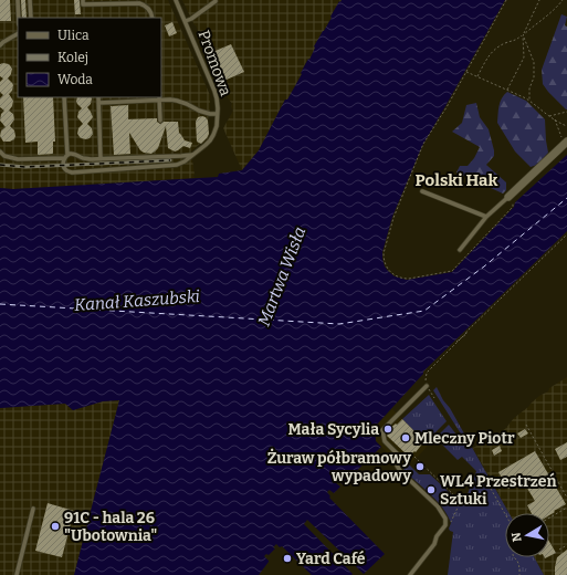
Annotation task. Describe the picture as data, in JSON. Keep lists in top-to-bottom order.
{
  "streets": {
    "lane": ["Promowa"]
  },
  "districts": ["Polski Hak"],
  "water": ["Martwa Wisła", "Kanał Kaszubski"],
  "places": [
    "Mała Sycylia",
    "Mleczny Piotr",
    "Żuraw półbramowy wypadowy",
    "WL4 Przestrzeń Sztuki",
    "91C - hala 26 \"Ubotownia\"",
    "Yard Café"
  ],
  "legend": ["Ulica", "Kolej", "Woda"],
  "north": "left"
}
